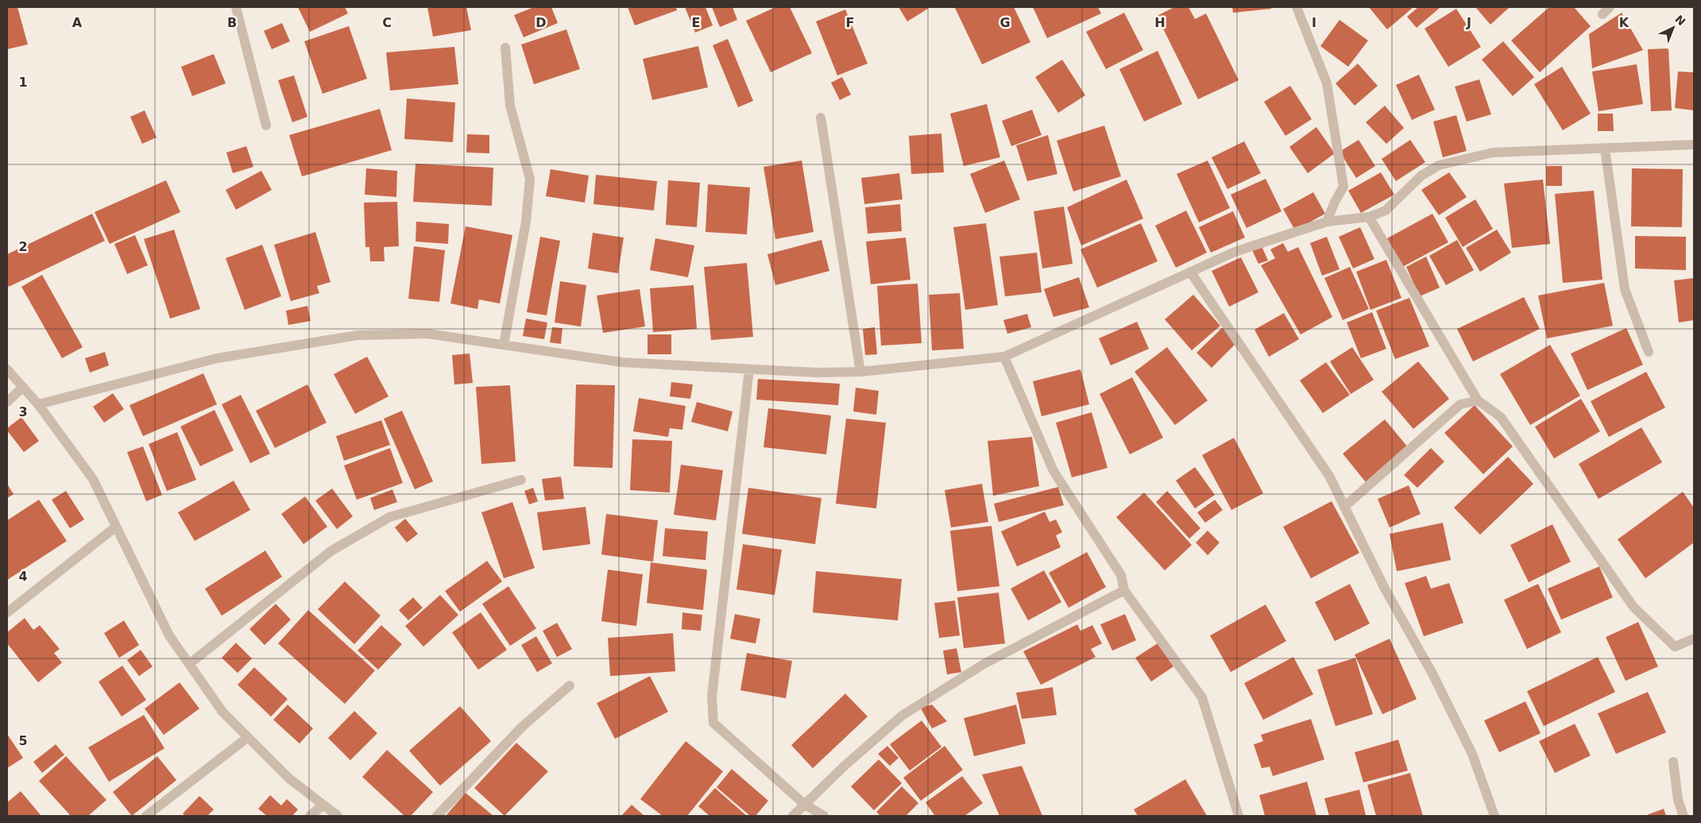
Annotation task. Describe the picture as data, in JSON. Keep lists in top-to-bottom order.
{
  "north": "top right",
  "grid": {
    "columns": [
      "A",
      "B",
      "C",
      "D",
      "E",
      "F",
      "G",
      "H",
      "I",
      "J",
      "K"
    ],
    "rows": [
      "1",
      "2",
      "3",
      "4",
      "5"
    ]
  }
}
